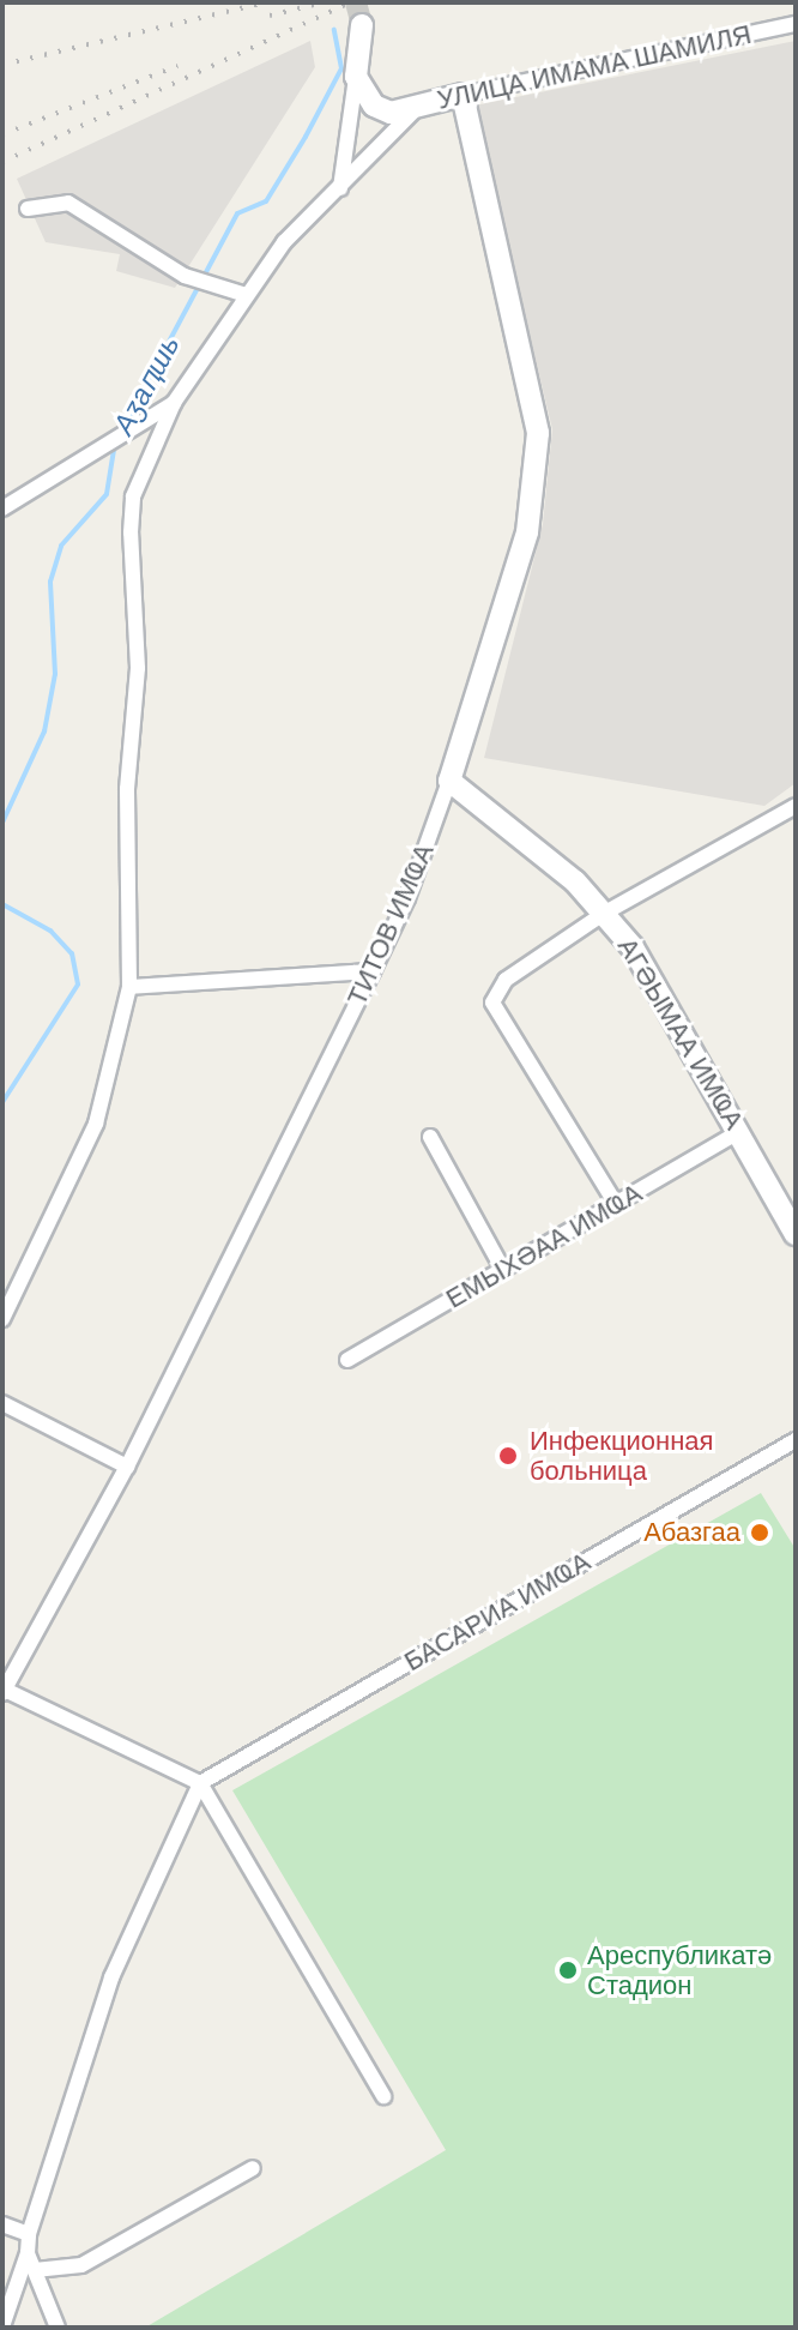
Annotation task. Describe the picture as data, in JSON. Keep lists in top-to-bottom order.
{
  "streets": {
    "street": [
      "УЛИЦА ИМАМА ШАМИЛЯ",
      "ТИТОВ ИМҨА",
      "АГӘЫМАА ИМҨА",
      "ЕМЫХӘАА ИМҨА",
      "БАСАРИА ИМҨА"
    ]
  },
  "crossings": [
    ["УЛИЦА ИМАМА ШАМИЛЯ", "ТИТОВ ИМҨА"],
    ["ТИТОВ ИМҨА", "АГӘЫМАА ИМҨА"],
    ["АГӘЫМАА ИМҨА", "ЕМЫХӘАА ИМҨА"]
  ],
  "water": ["Аӡаԥшь"],
  "places": ["Инфекционная больница", "Абазгаа", "Ареспубликатә Стадион"]
}
